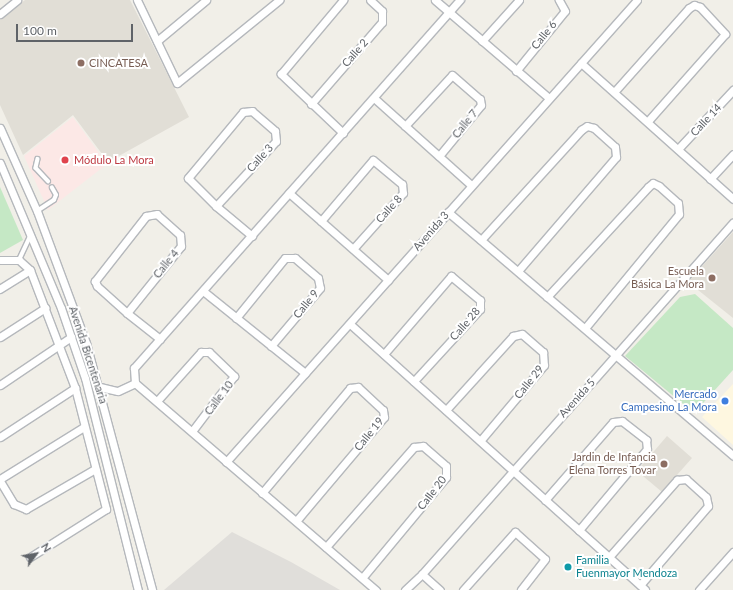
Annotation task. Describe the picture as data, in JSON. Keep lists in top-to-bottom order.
{
  "streets": {
    "street": [
      "Calle 6",
      "Calle 2",
      "Calle 14",
      "Calle 7",
      "Calle 3",
      "Calle 8",
      "Avenida 3",
      "Calle 4",
      "Calle 9",
      "Calle 28",
      "Avenida Bicentenaria",
      "Calle 29",
      "Calle 10",
      "Avenida 5",
      "Calle 19",
      "Calle 20"
    ]
  },
  "places": [
    "CINCATESA",
    "Módulo La Mora",
    "Escuela Básica La Mora",
    "Mercado Campesino La Mora",
    "Jardin de Infancia Elena Torres Tovar",
    "Familia Fuenmayor Mendoza"
  ],
  "scale_bar": "100 m",
  "north": "top right"
}
